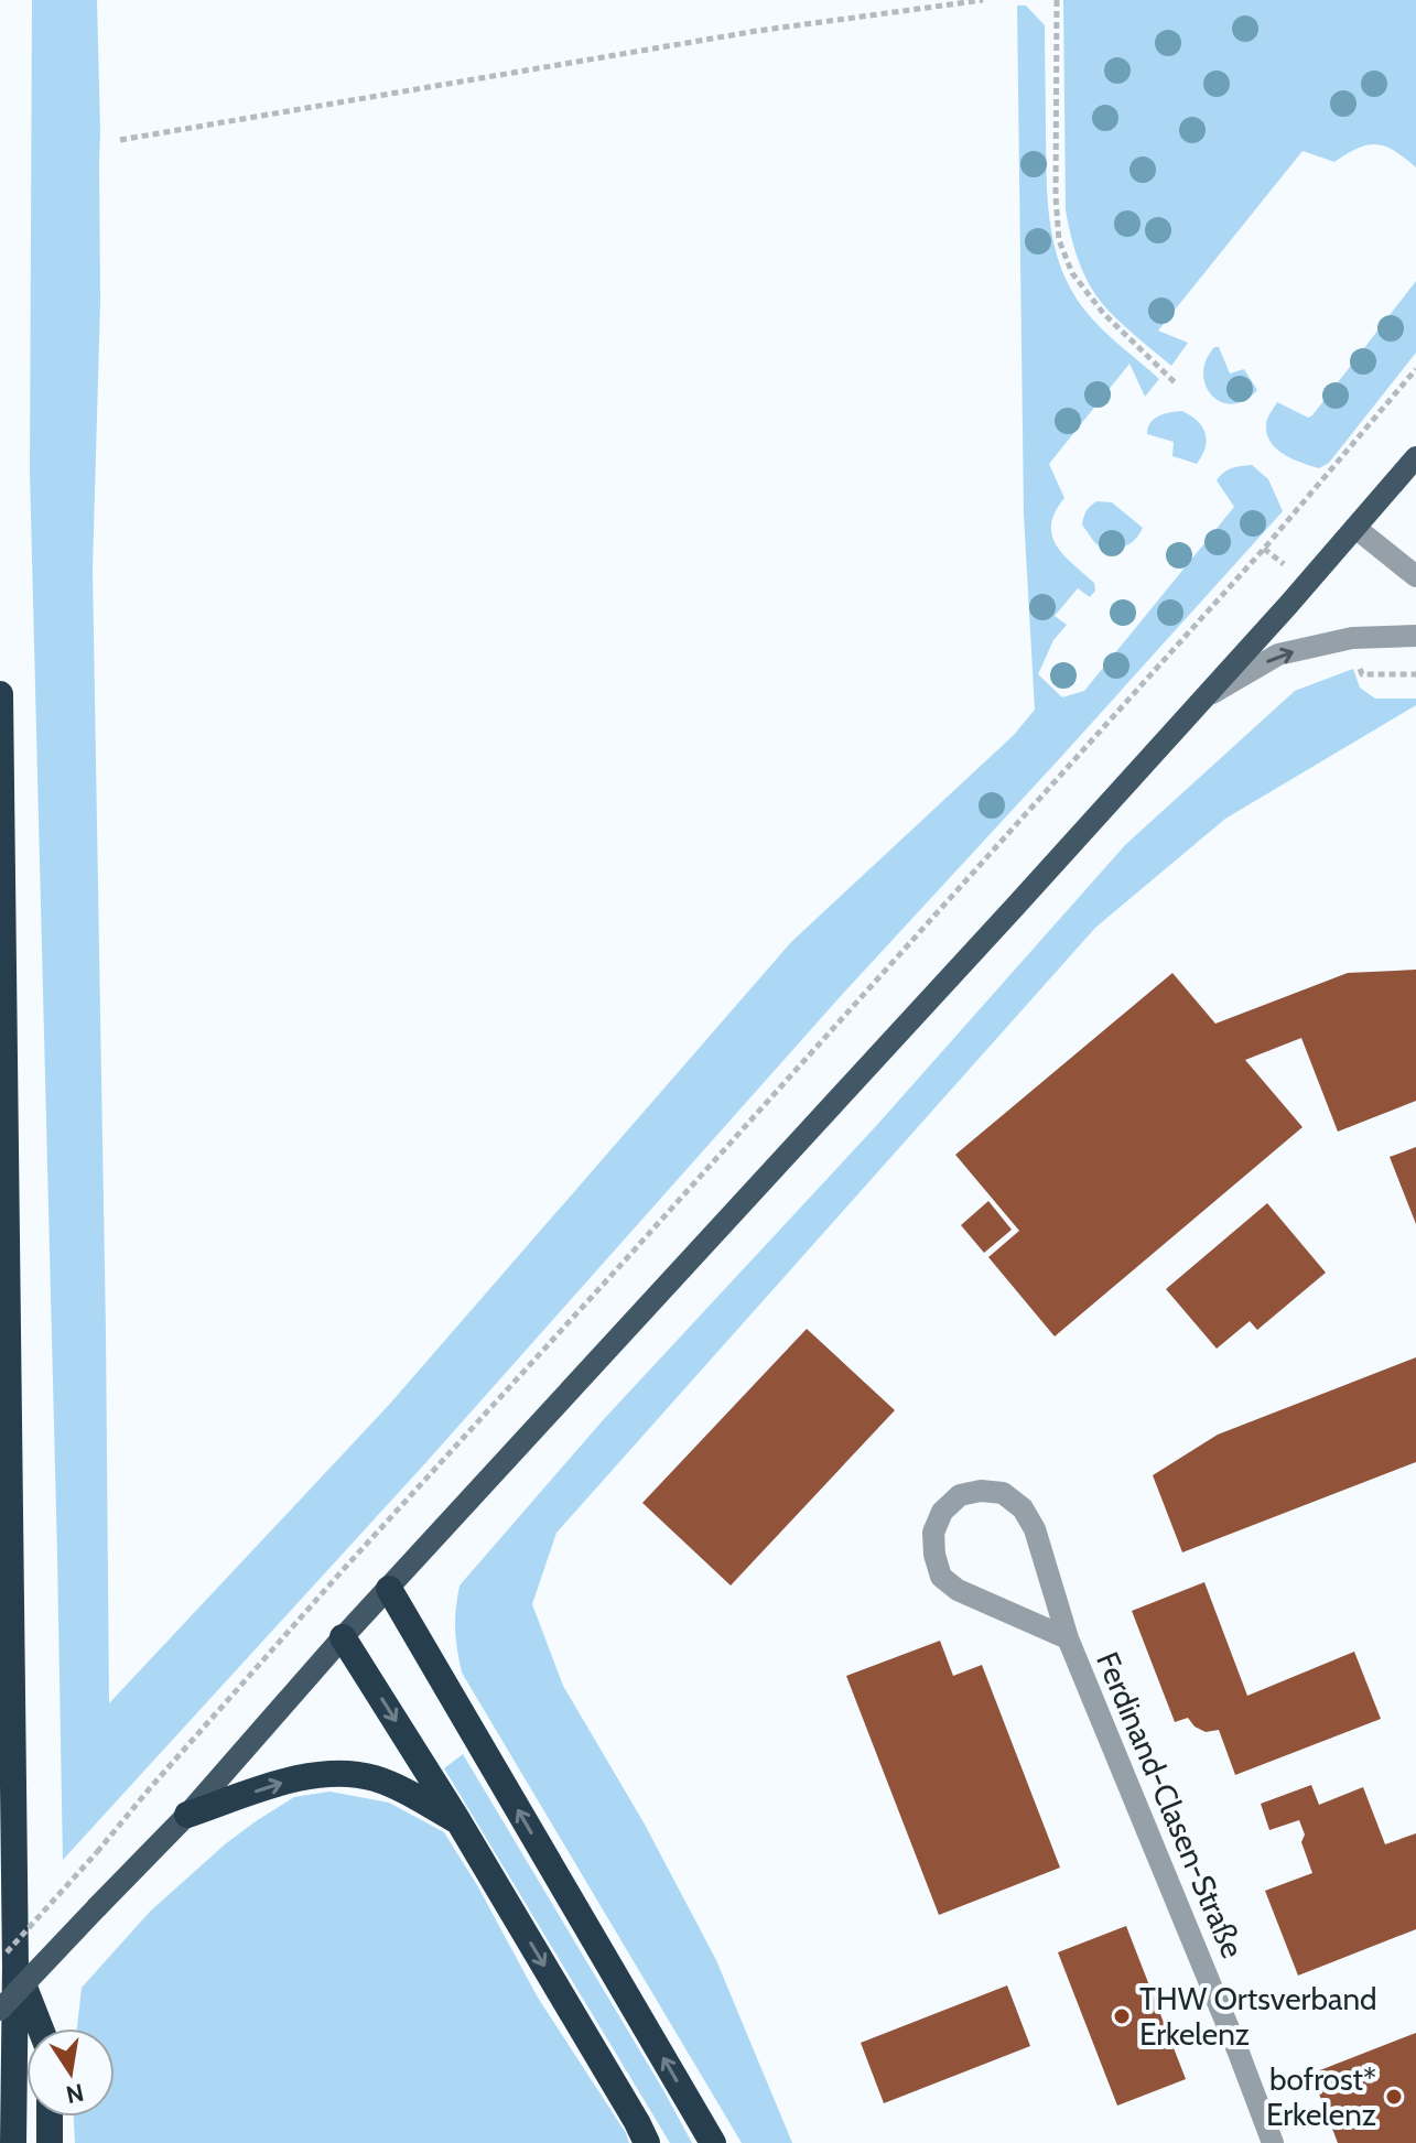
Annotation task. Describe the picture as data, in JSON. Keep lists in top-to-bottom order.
{
  "streets": {
    "street": ["Ferdinand-Clasen-Straße"]
  },
  "places": ["THW Ortsverband Erkelenz", "bofrost* Erkelenz"],
  "north": "bottom"
}
